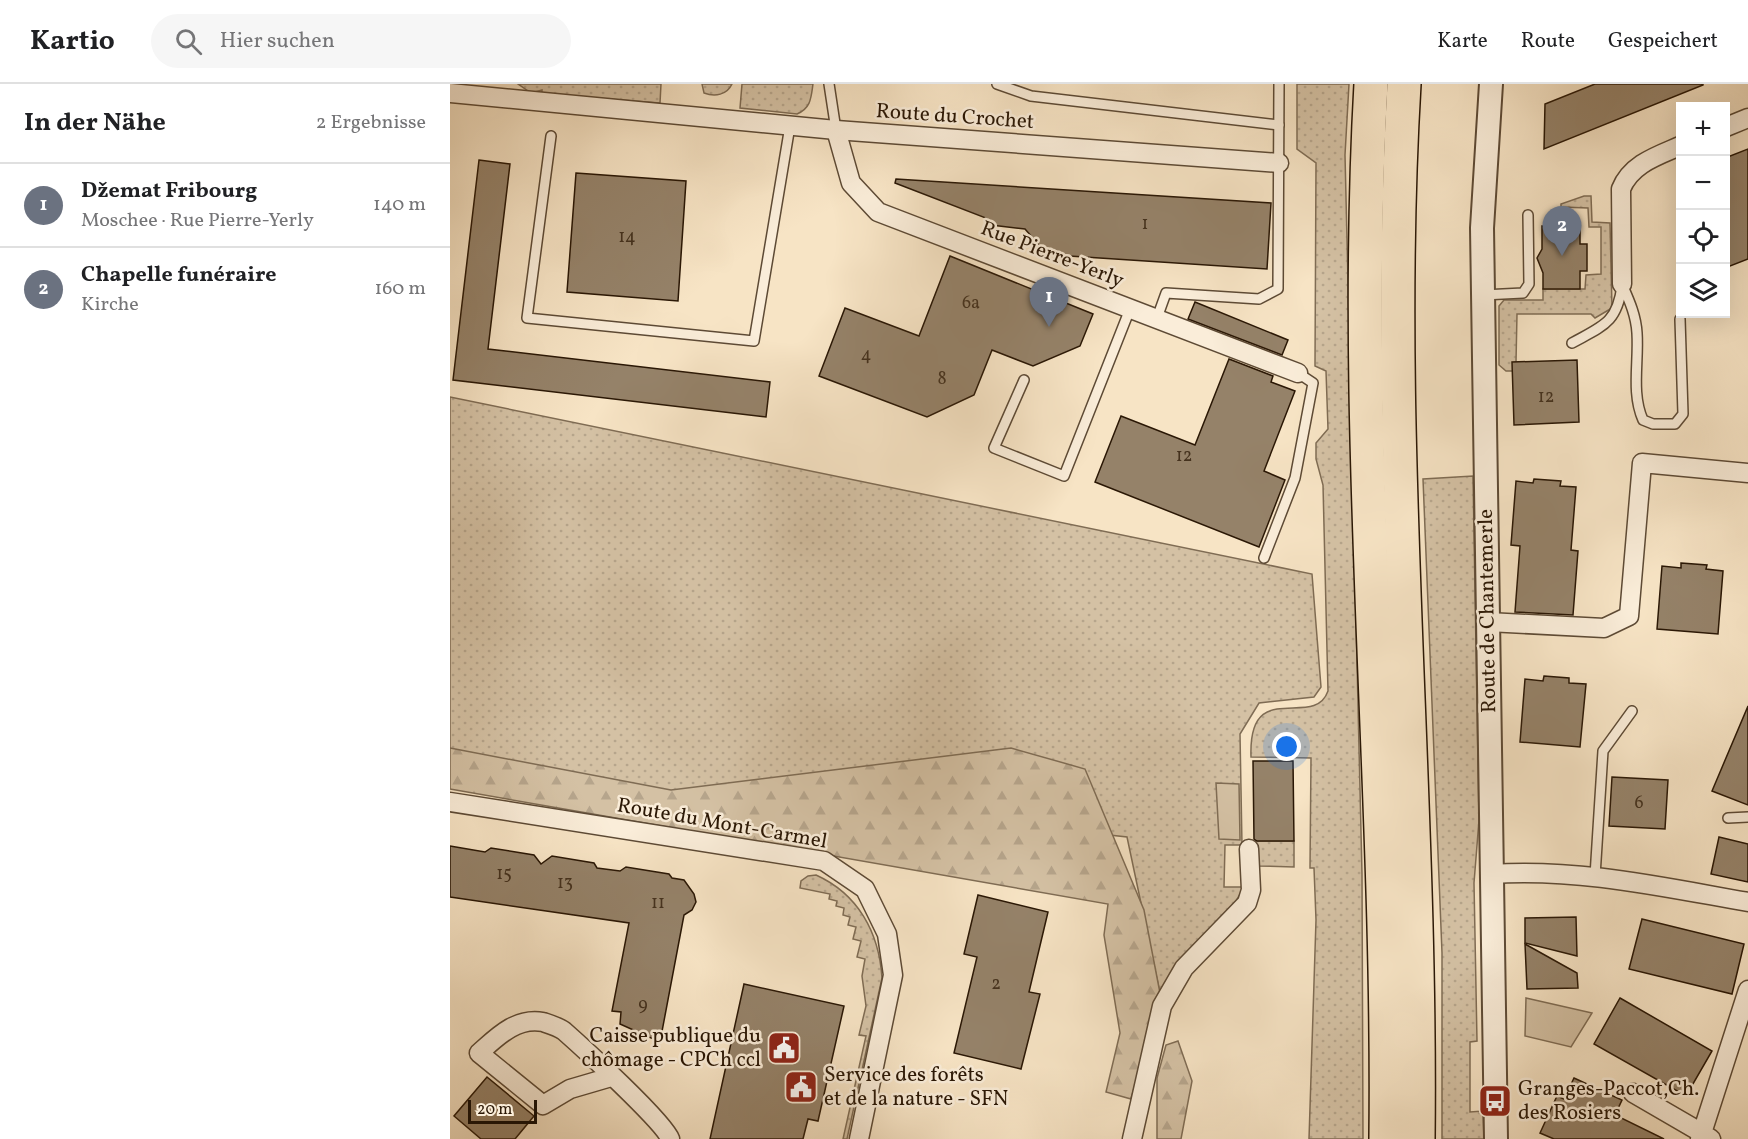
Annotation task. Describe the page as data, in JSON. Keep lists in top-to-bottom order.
{
  "streets": {
    "street": [
      "Route du Crochet",
      "Rue Pierre-Yerly",
      "Route de Chantemerle",
      "Route du Mont-Carmel"
    ]
  },
  "crossings": [
    ["Route du Crochet", "Rue Pierre-Yerly"]
  ],
  "places": {
    "public building": ["Caisse publique du chômage - CPCh ccl", "Service des forêts et de la nature - SFN"],
    "bus stop": ["Granges-Paccot,Ch. des Rosiers"]
  },
  "house_numbers": [
    "1",
    "14",
    "6a",
    "4",
    "8",
    "12",
    "12",
    "6",
    "15",
    "13",
    "11",
    "2",
    "9"
  ],
  "scale_bar": "20 m",
  "page": {
    "header": "Kartio",
    "search": "Hier suchen",
    "nav": ["Karte", "Route", "Gespeichert"],
    "heading": ["In der Nähe", "2 Ergebnisse"],
    "map_buttons": ["+", "−"],
    "list": [
      {
        "mark": "1",
        "name": "Džemat Fribourg",
        "note": "Moschee · Rue Pierre-Yerly",
        "value": "140 m"
      },
      {
        "mark": "2",
        "name": "Chapelle funéraire",
        "note": "Kirche",
        "value": "160 m"
      }
    ],
    "pins": ["2", "1"],
    "scale": "20 m"
  }
}
